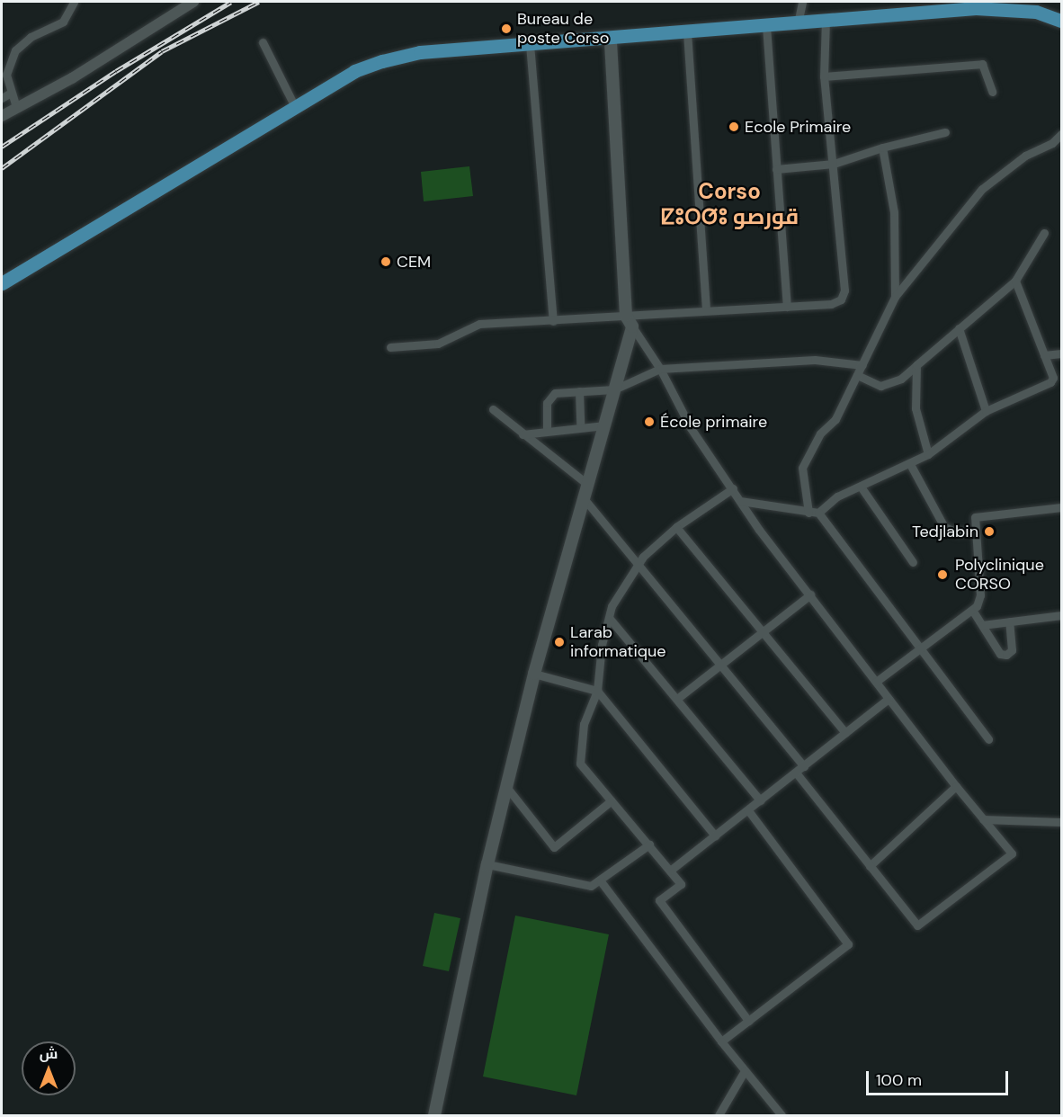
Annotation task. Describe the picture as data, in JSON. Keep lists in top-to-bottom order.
{
  "districts": ["Corso ⵇⵓⵔⵚⵓ قورصو"],
  "places": [
    "Bureau de poste Corso",
    "Ecole Primaire",
    "CEM",
    "École primaire",
    "Tedjlabin",
    "Polyclinique CORSO",
    "Larab informatique"
  ],
  "scale_bar": "100 m",
  "north": "top"
}
